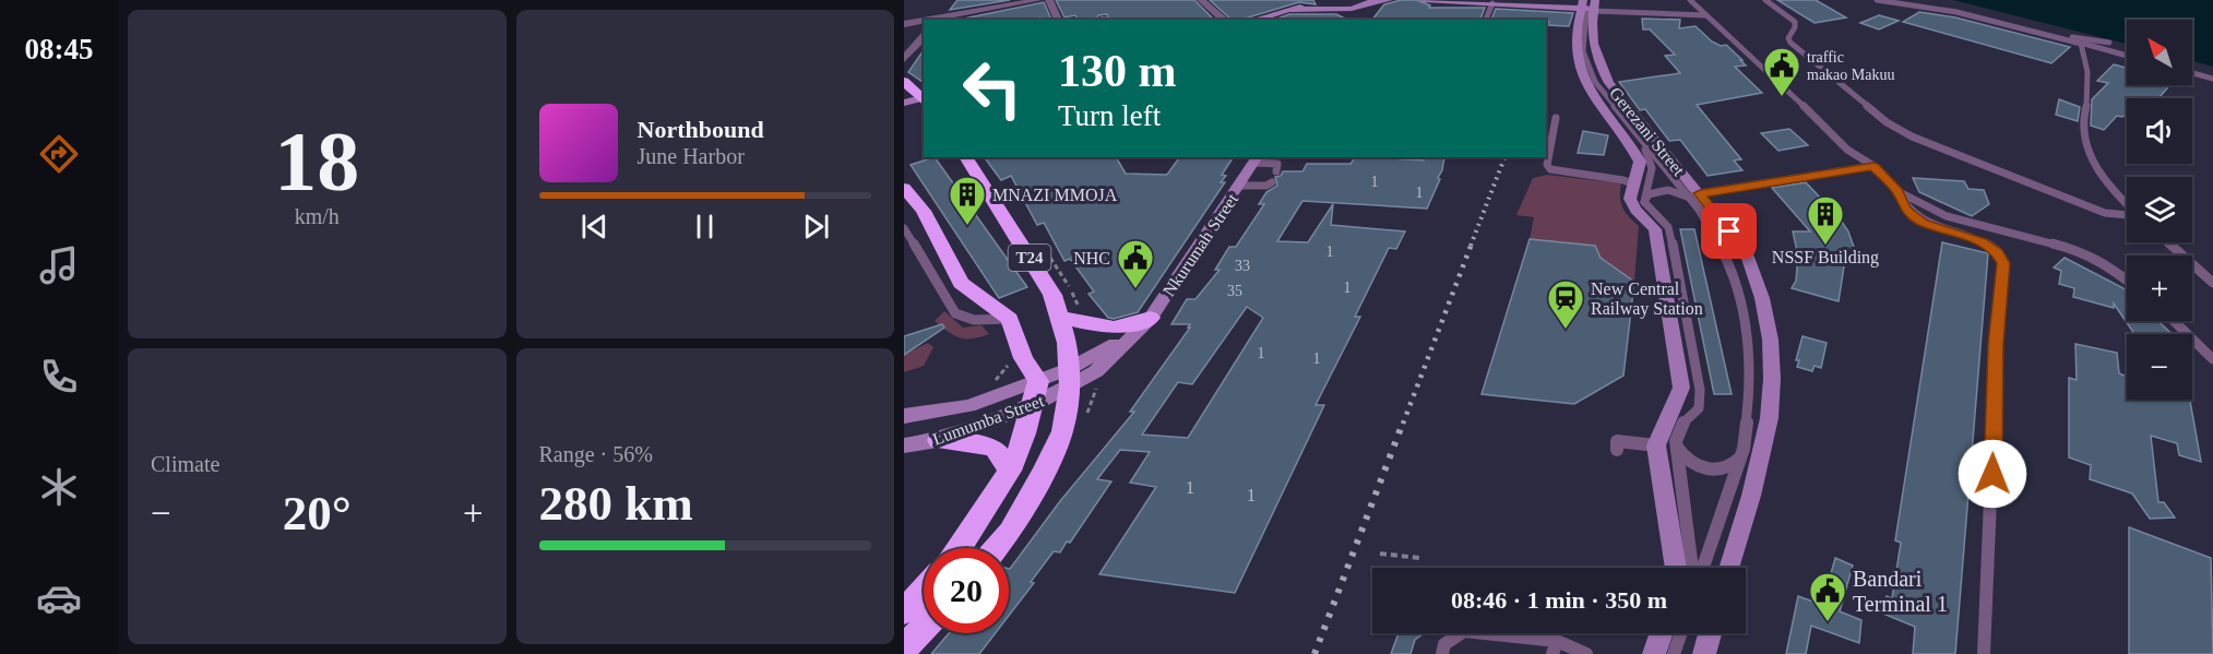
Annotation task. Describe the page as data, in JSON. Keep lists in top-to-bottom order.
{
  "streets": {
    "highway": ["T24"],
    "main road": ["Gerezani Street", "Nkurumah Street", "Lumumba Street"]
  },
  "crossings": [
    ["Nkurumah Street", "T24"],
    ["Nkurumah Street", "Lumumba Street"],
    ["T24", "Lumumba Street"]
  ],
  "places": {
    "public building": ["traffic makao Makuu", "NHC", "Bandari Terminal 1"],
    "building": ["MNAZI MMOJA", "NSSF Building"],
    "station": ["New Central Railway Station"]
  },
  "house_numbers": [
    "1",
    "1",
    "1",
    "33",
    "1",
    "35",
    "1",
    "1",
    "1",
    "1"
  ],
  "north": "top left",
  "page": {
    "tabs": "08:45",
    "tile": [
      ["18", "km/h"],
      "Climate",
      ["Range · 56%", "280 km"]
    ],
    "map_buttons": ["+", "−"],
    "turn": ["130 m", "Turn left"],
    "song": ["Northbound", "June Harbor"],
    "heat": ["−", "20°", "+"],
    "limit": "20",
    "trip": "08:46 · 1 min · 350 m"
  }
}
